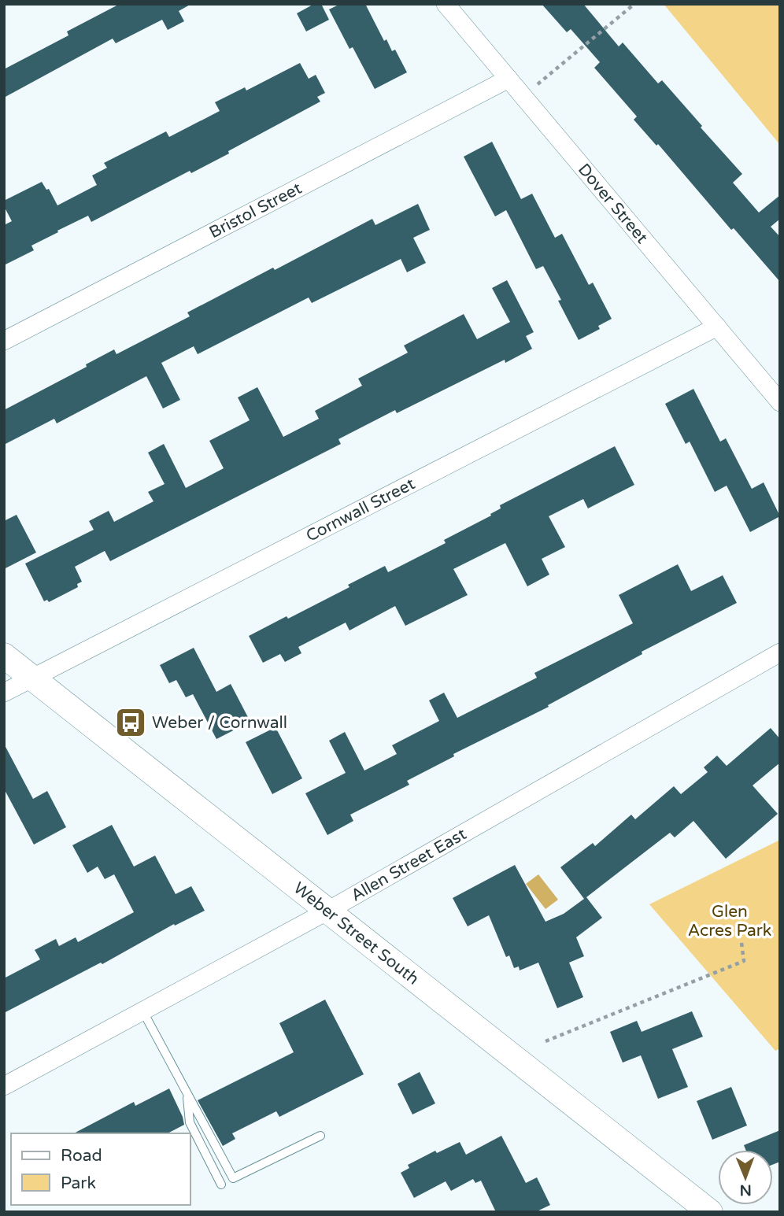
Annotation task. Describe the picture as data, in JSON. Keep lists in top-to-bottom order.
{
  "streets": {
    "main road": ["Weber Street South"],
    "street": [
      "Dover Street",
      "Bristol Street",
      "Cornwall Street",
      "Allen Street East"
    ]
  },
  "crossings": [
    ["Dover Street", "Bristol Street"],
    ["Dover Street", "Cornwall Street"],
    ["Cornwall Street", "Weber Street South"],
    ["Allen Street East", "Weber Street South"]
  ],
  "parks": ["Glen Acres Park"],
  "places": {
    "bus stop": ["Weber / Cornwall"]
  },
  "legend": ["Road", "Park"],
  "north": "bottom"
}
